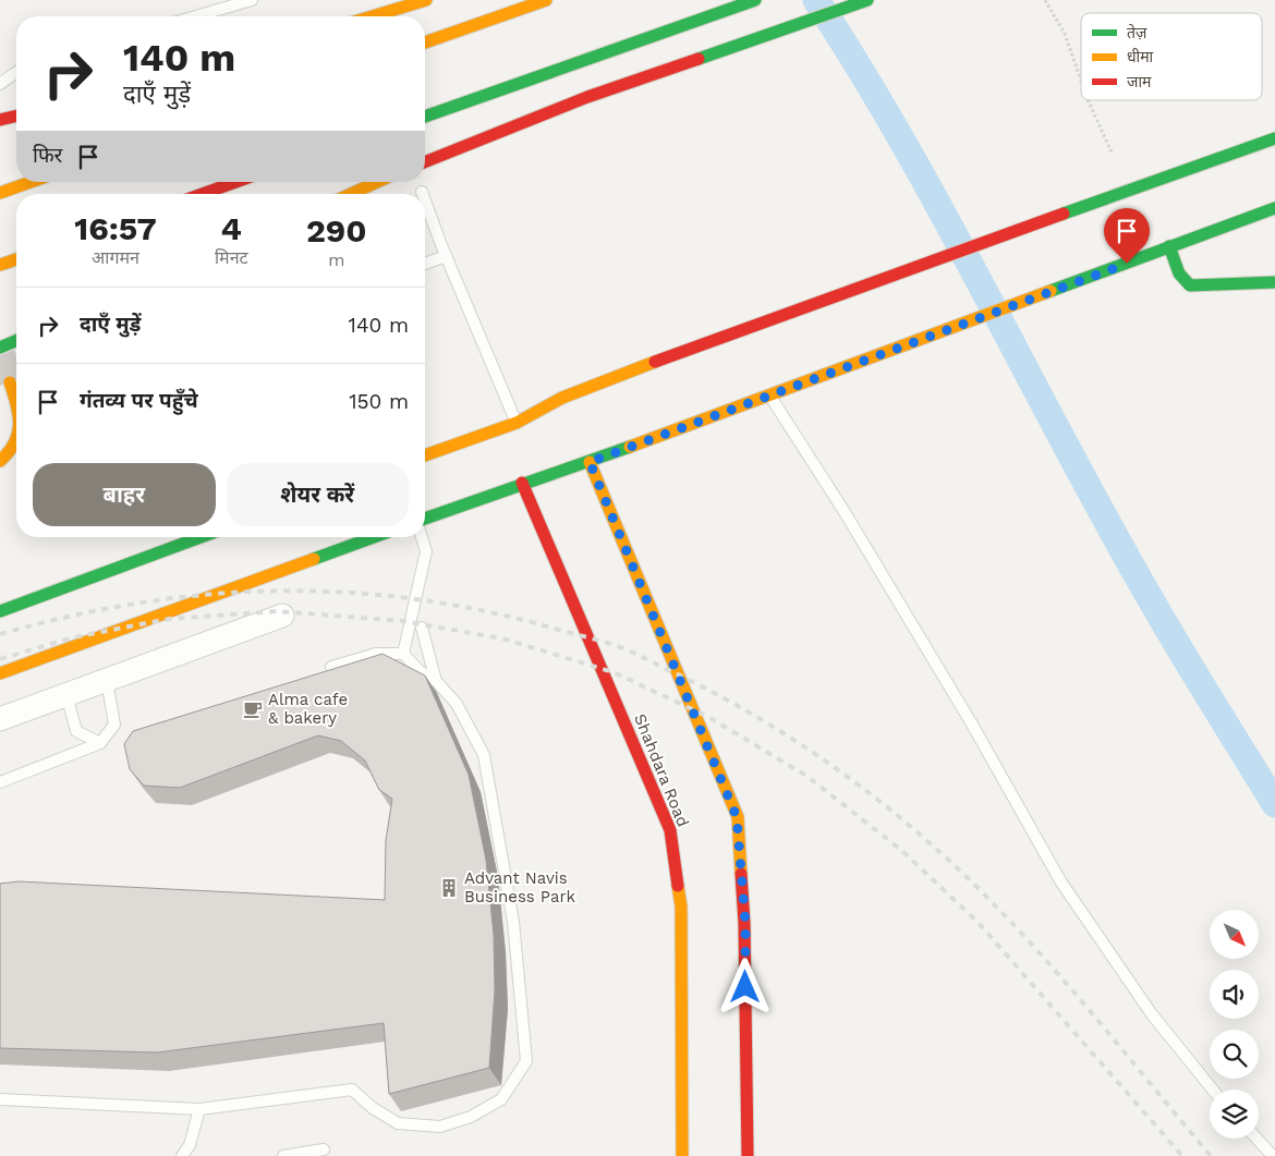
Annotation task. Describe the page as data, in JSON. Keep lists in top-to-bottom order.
{
  "streets": {
    "main road": ["Shahdara Road"]
  },
  "places": {
    "cafe": ["Alma cafe & bakery"],
    "building": ["Advant Navis Business Park"]
  },
  "legend": ["तेज़", "धीमा", "जाम"],
  "north": "bottom right",
  "page": {
    "turn": ["140 m", "दाएँ मुड़ें"],
    "then": "फिर",
    "eta": [
      "16:57",
      "आगमन",
      "4",
      "मिनट",
      "290",
      "m"
    ],
    "list": [
      {
        "name": "दाएँ मुड़ें",
        "value": "140 m"
      },
      {
        "name": "गंतव्य पर पहुँचे",
        "value": "150 m"
      }
    ],
    "buttons": ["बाहर", "शेयर करें"]
  }
}
